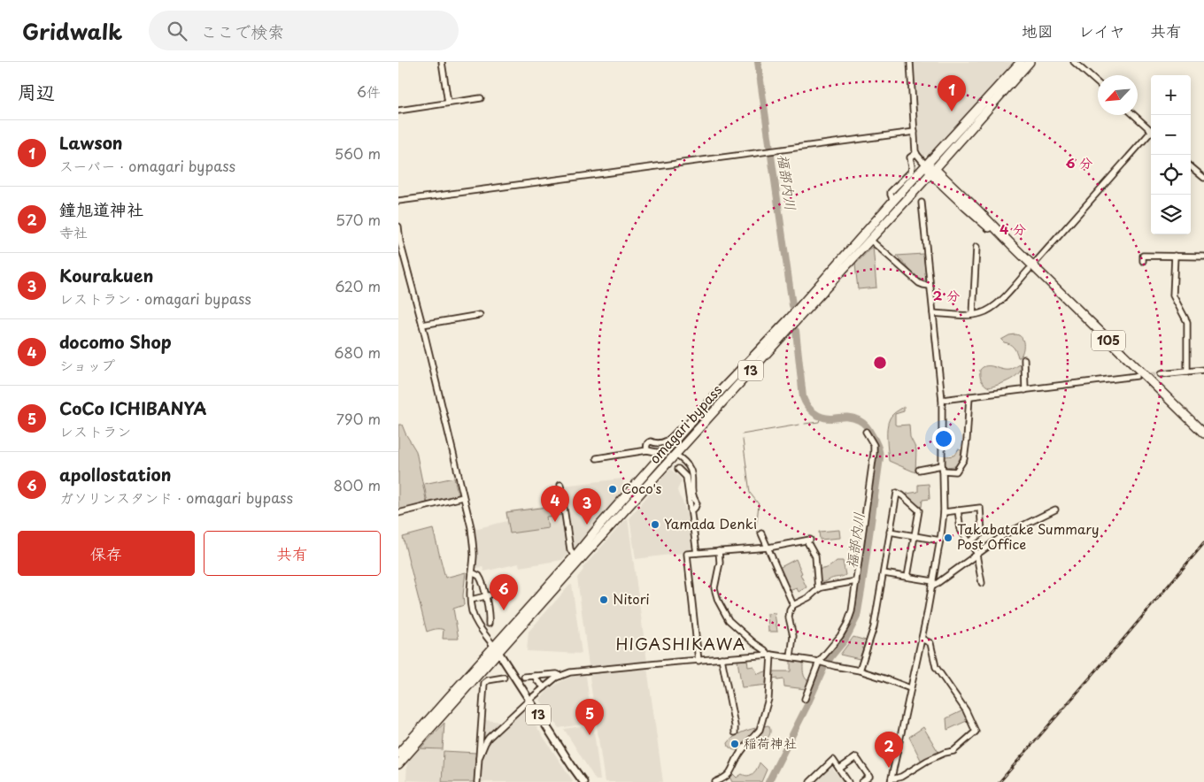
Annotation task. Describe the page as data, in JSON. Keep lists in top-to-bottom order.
{
  "streets": {
    "highway": ["105", "13", "omagari bypass"]
  },
  "crossings": [
    ["105", "omagari bypass"],
    ["13", "omagari bypass"]
  ],
  "districts": ["HIGASHIKAWA"],
  "water": ["福部内川"],
  "places": [
    "Coco's",
    "Yamada Denki",
    "Takabatake Summary Post Office",
    "Nitori",
    "稲荷神社"
  ],
  "north": "bottom left",
  "page": {
    "header": "Gridwalk",
    "search": "ここで検索",
    "nav": ["地図", "レイヤ", "共有"],
    "heading": ["周辺", "6件"],
    "map_buttons": ["+", "−"],
    "pins": [
      "1",
      "4",
      "3",
      "6",
      "5",
      "2"
    ],
    "list": [
      {
        "mark": "1",
        "name": "Lawson",
        "note": "スーパー · omagari bypass",
        "value": "560 m"
      },
      {
        "mark": "2",
        "name": "鐘旭道神社",
        "note": "寺社",
        "value": "570 m"
      },
      {
        "mark": "3",
        "name": "Kourakuen",
        "note": "レストラン · omagari bypass",
        "value": "620 m"
      },
      {
        "mark": "4",
        "name": "docomo Shop",
        "note": "ショップ",
        "value": "680 m"
      },
      {
        "mark": "5",
        "name": "CoCo ICHIBANYA",
        "note": "レストラン",
        "value": "790 m"
      },
      {
        "mark": "6",
        "name": "apollostation",
        "note": "ガソリンスタンド · omagari bypass",
        "value": "800 m"
      }
    ],
    "buttons": ["保存", "共有"]
  },
  "rings": ["6 分", "4 分", "2 分"]
}
